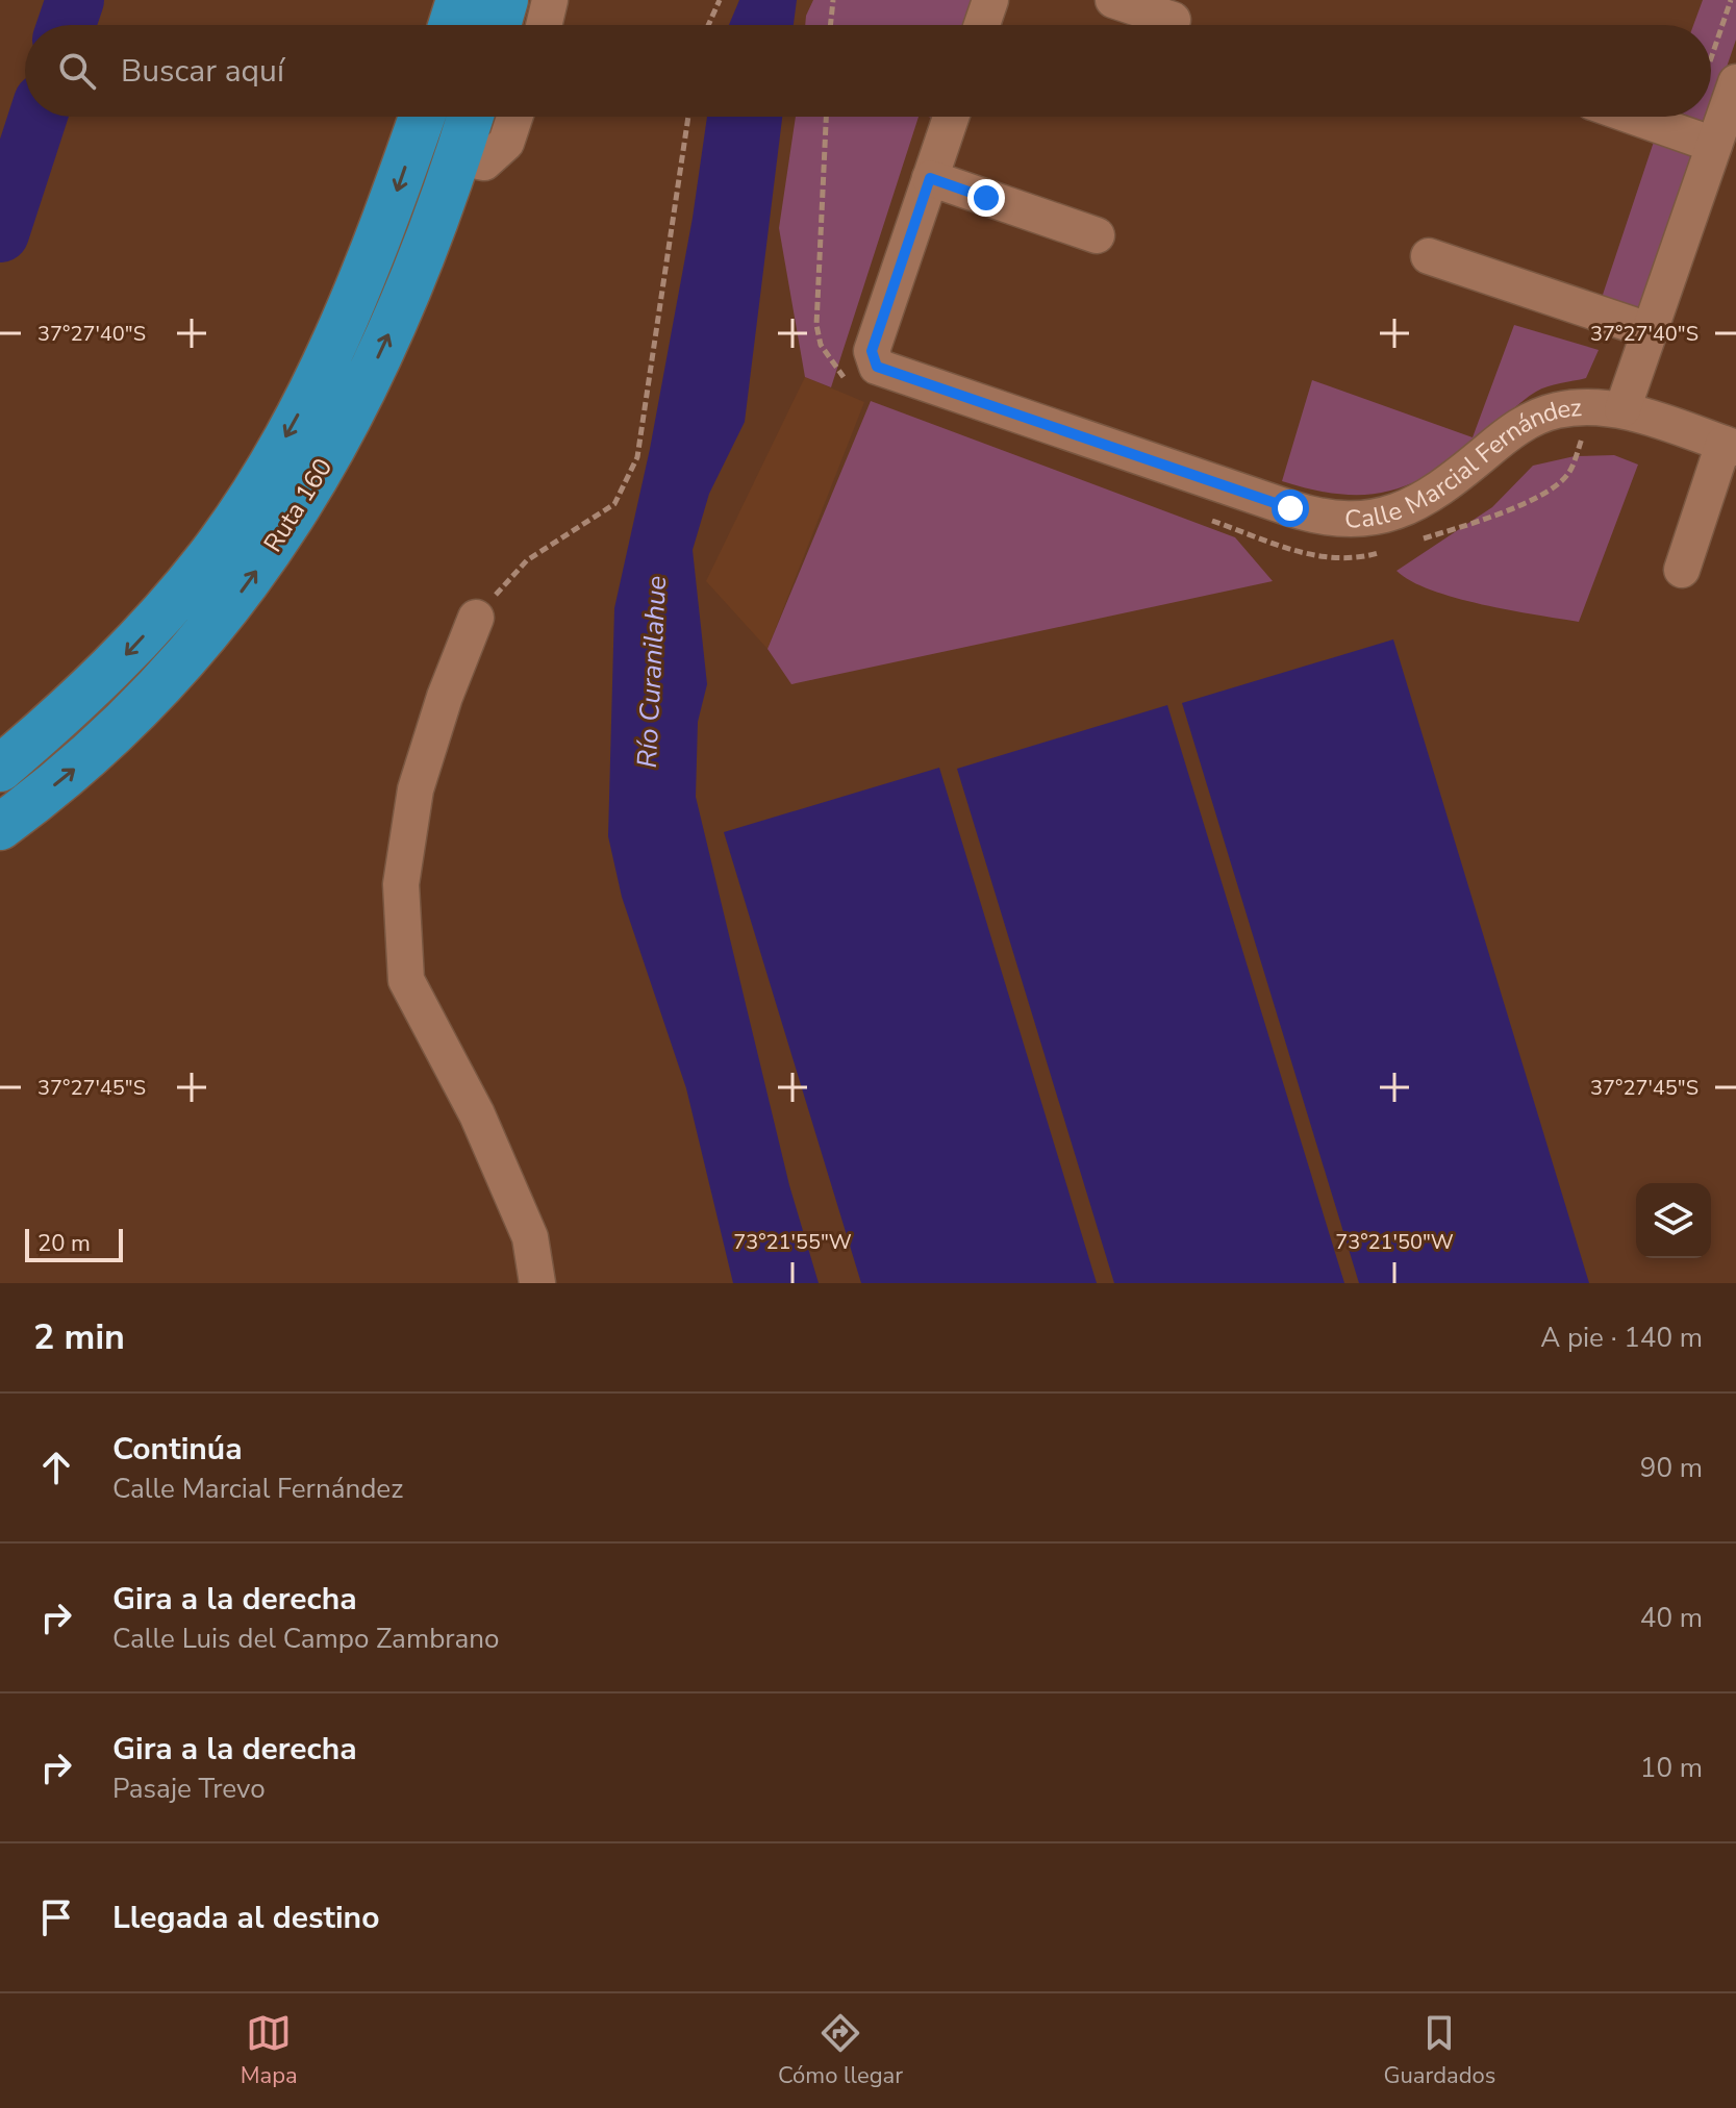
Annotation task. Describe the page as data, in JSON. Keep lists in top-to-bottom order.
{
  "streets": {
    "highway": ["Ruta 160"],
    "street": ["Calle Marcial Fernández"]
  },
  "water": ["Río Curanilahue"],
  "scale_bar": "20 m",
  "page": {
    "search": "Buscar aquí",
    "scale": "20 m",
    "heading": ["2 min", "A pie · 140 m"],
    "list": [
      ["Continúa", "Calle Marcial Fernández", "90 m"],
      ["Gira a la derecha", "Calle Luis del Campo Zambrano", "40 m"],
      ["Gira a la derecha", "Pasaje Trevo", "10 m"],
      "Llegada al destino"
    ],
    "nav": ["Mapa", "Cómo llegar", "Guardados"]
  },
  "coordinates": [
    "37°27'40\"S",
    "37°27'45\"S",
    "73°21'55\"W",
    "73°21'50\"W"
  ]
}
